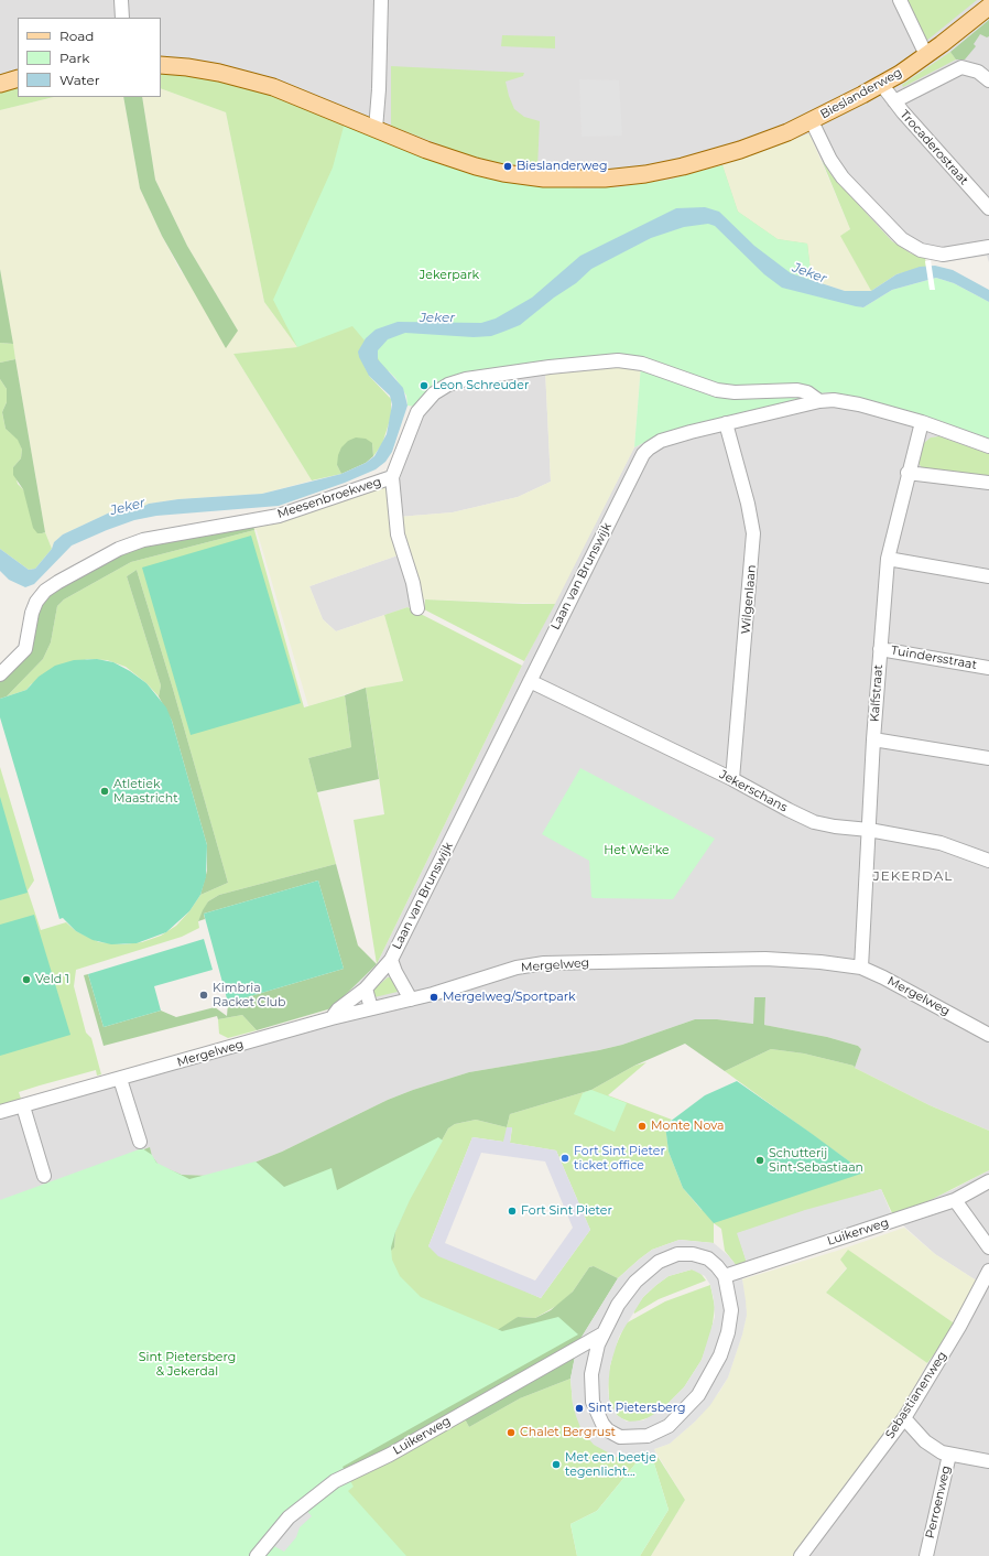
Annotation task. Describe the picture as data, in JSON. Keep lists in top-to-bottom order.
{
  "streets": {
    "main road": ["Bieslanderweg"],
    "street": [
      "Trocaderostraat",
      "Meesenbroekweg",
      "Laan van Brunswijk",
      "Wilgenlaan",
      "Tuindersstraat",
      "Kalfstraat",
      "Jekerschans",
      "Mergelweg",
      "Luikerweg",
      "Sebastianenweg",
      "Perroenweg"
    ]
  },
  "crossings": [
    ["Bieslanderweg", "Trocaderostraat"],
    ["Meesenbroekweg", "Laan van Brunswijk"],
    ["Laan van Brunswijk", "Wilgenlaan"],
    ["Laan van Brunswijk", "Kalfstraat"],
    ["Laan van Brunswijk", "Jekerschans"],
    ["Laan van Brunswijk", "Mergelweg"],
    ["Wilgenlaan", "Jekerschans"],
    ["Tuindersstraat", "Kalfstraat"],
    ["Kalfstraat", "Jekerschans"],
    ["Kalfstraat", "Mergelweg"],
    ["Sebastianenweg", "Perroenweg"]
  ],
  "districts": ["JEKERDAL"],
  "water": ["Jeker"],
  "parks": ["Jekerpark", "Het Wei'ke", "Sint Pietersberg & Jekerdal"],
  "places": [
    "Bieslanderweg",
    "Leon Schreuder",
    "Atletiek Maastricht",
    "Veld 1",
    "Kimbria Racket Club",
    "Mergelweg/Sportpark",
    "Monte Nova",
    "Fort Sint Pieter ticket office",
    "Schutterij Sint-Sebastiaan",
    "Fort Sint Pieter",
    "Sint Pietersberg",
    "Chalet Bergrust",
    "Met een beetje tegenlicht..."
  ],
  "legend": ["Road", "Park", "Water"]
}
